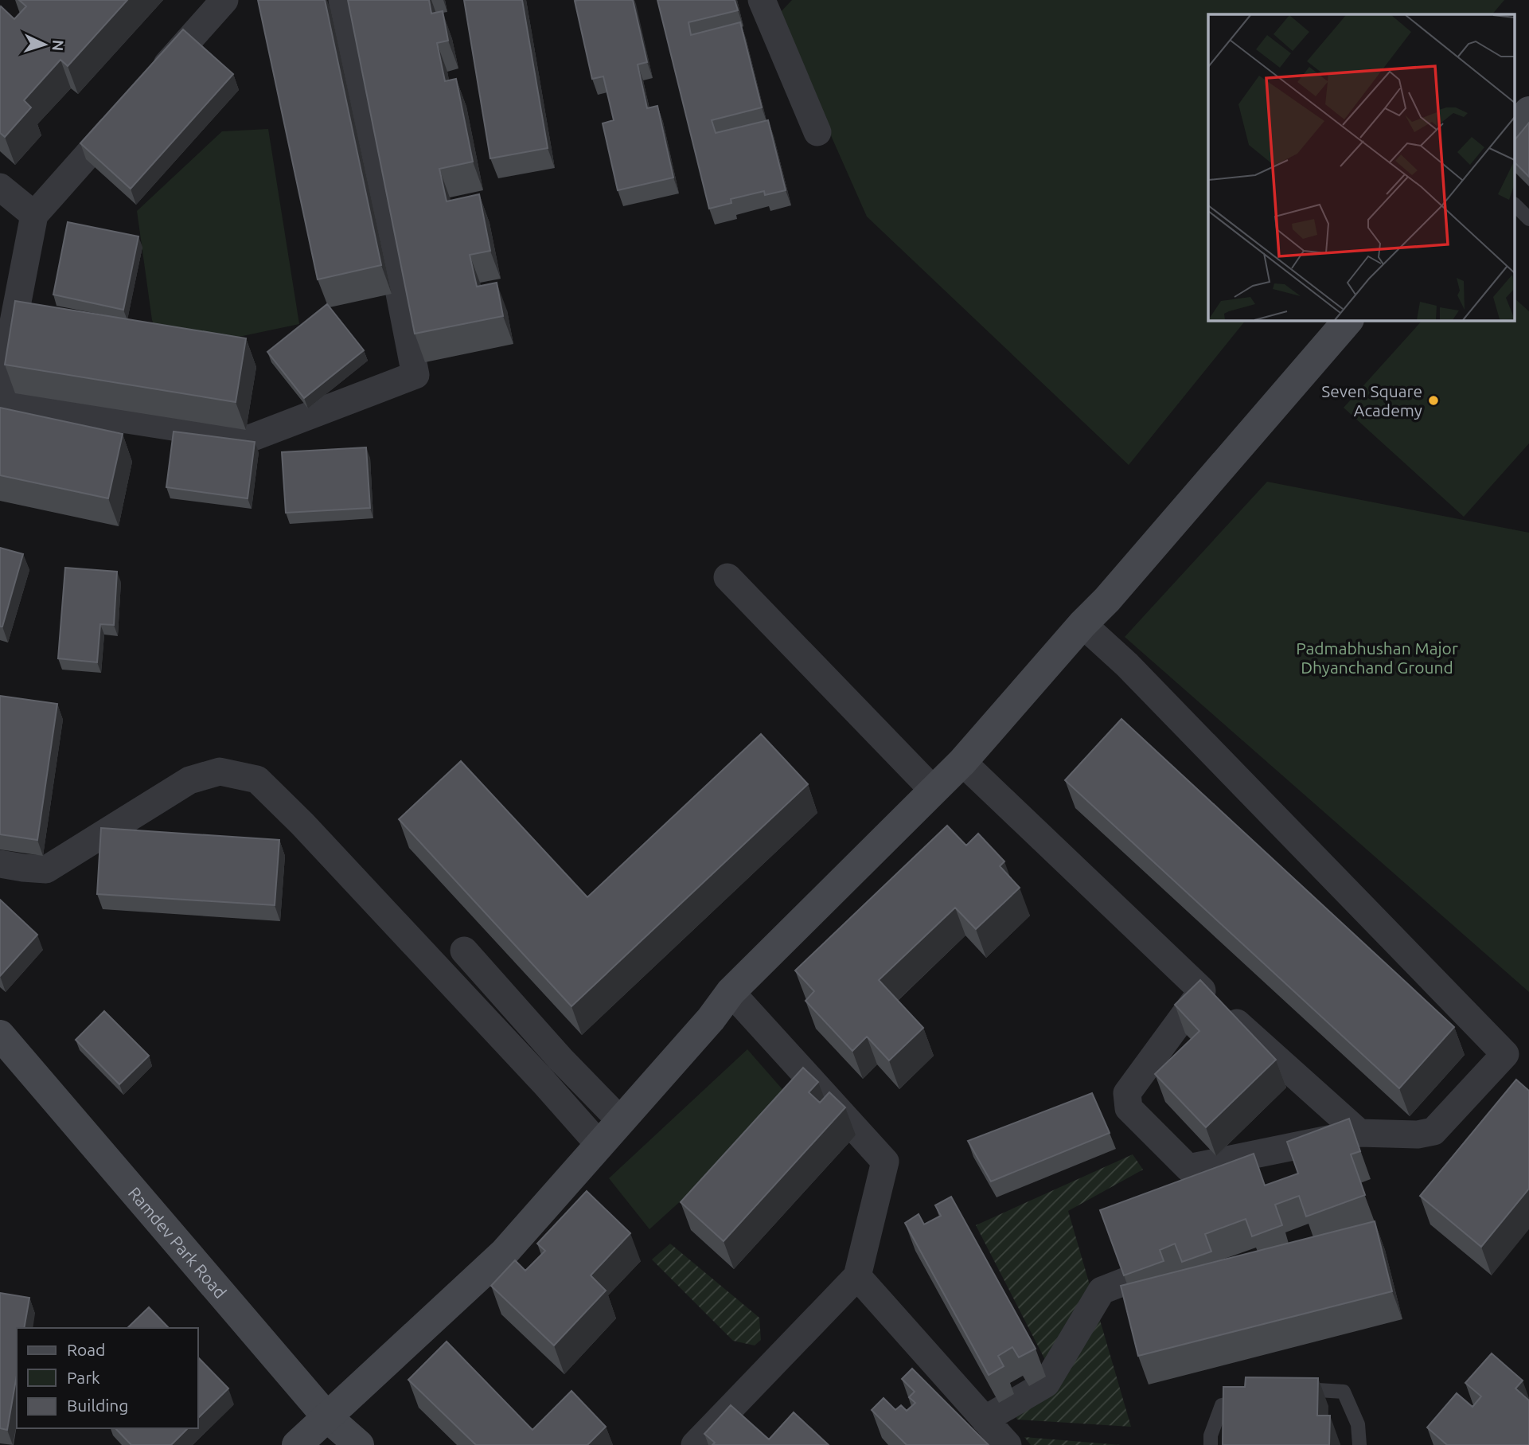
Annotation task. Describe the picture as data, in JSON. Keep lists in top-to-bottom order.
{
  "streets": {
    "street": ["Ramdev Park Road"]
  },
  "parks": ["Padmabhushan Major Dhyanchand Ground"],
  "places": ["Seven Square Academy"],
  "legend": ["Road", "Park", "Building"],
  "north": "right"
}
